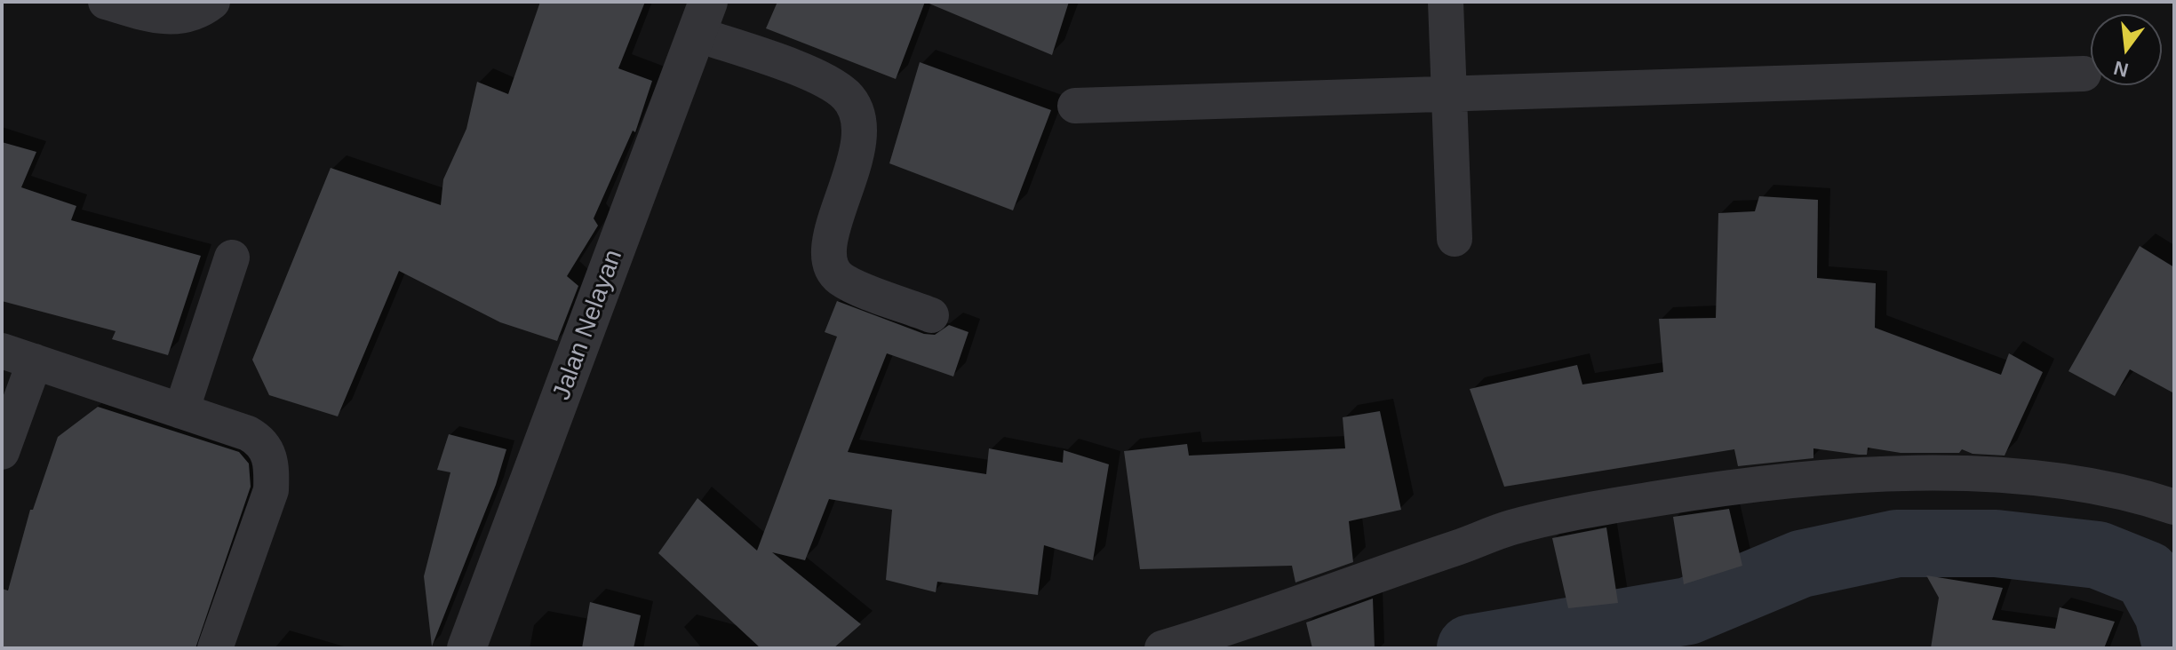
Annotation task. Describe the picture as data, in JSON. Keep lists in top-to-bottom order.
{
  "streets": {
    "street": ["Jalan Nelayan"]
  },
  "north": "bottom"
}
